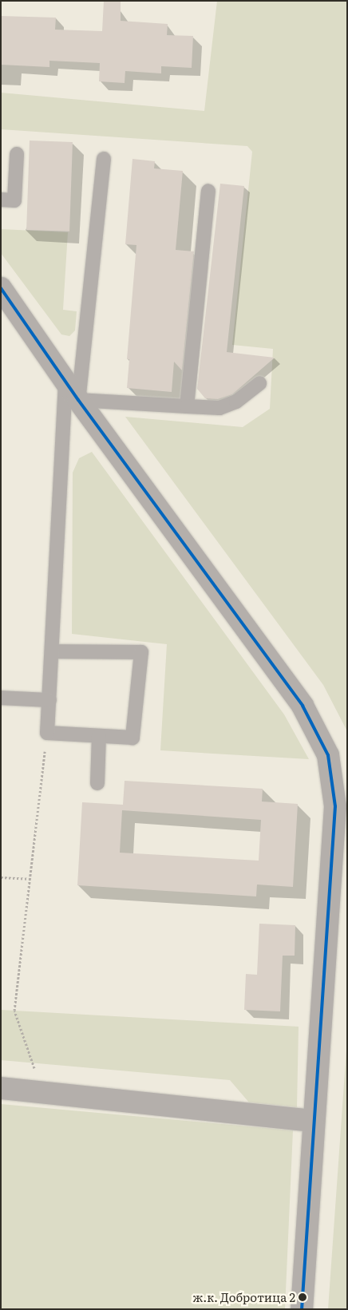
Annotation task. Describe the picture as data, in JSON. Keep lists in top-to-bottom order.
{
  "places": ["ж.к. Добротица 2"]
}
